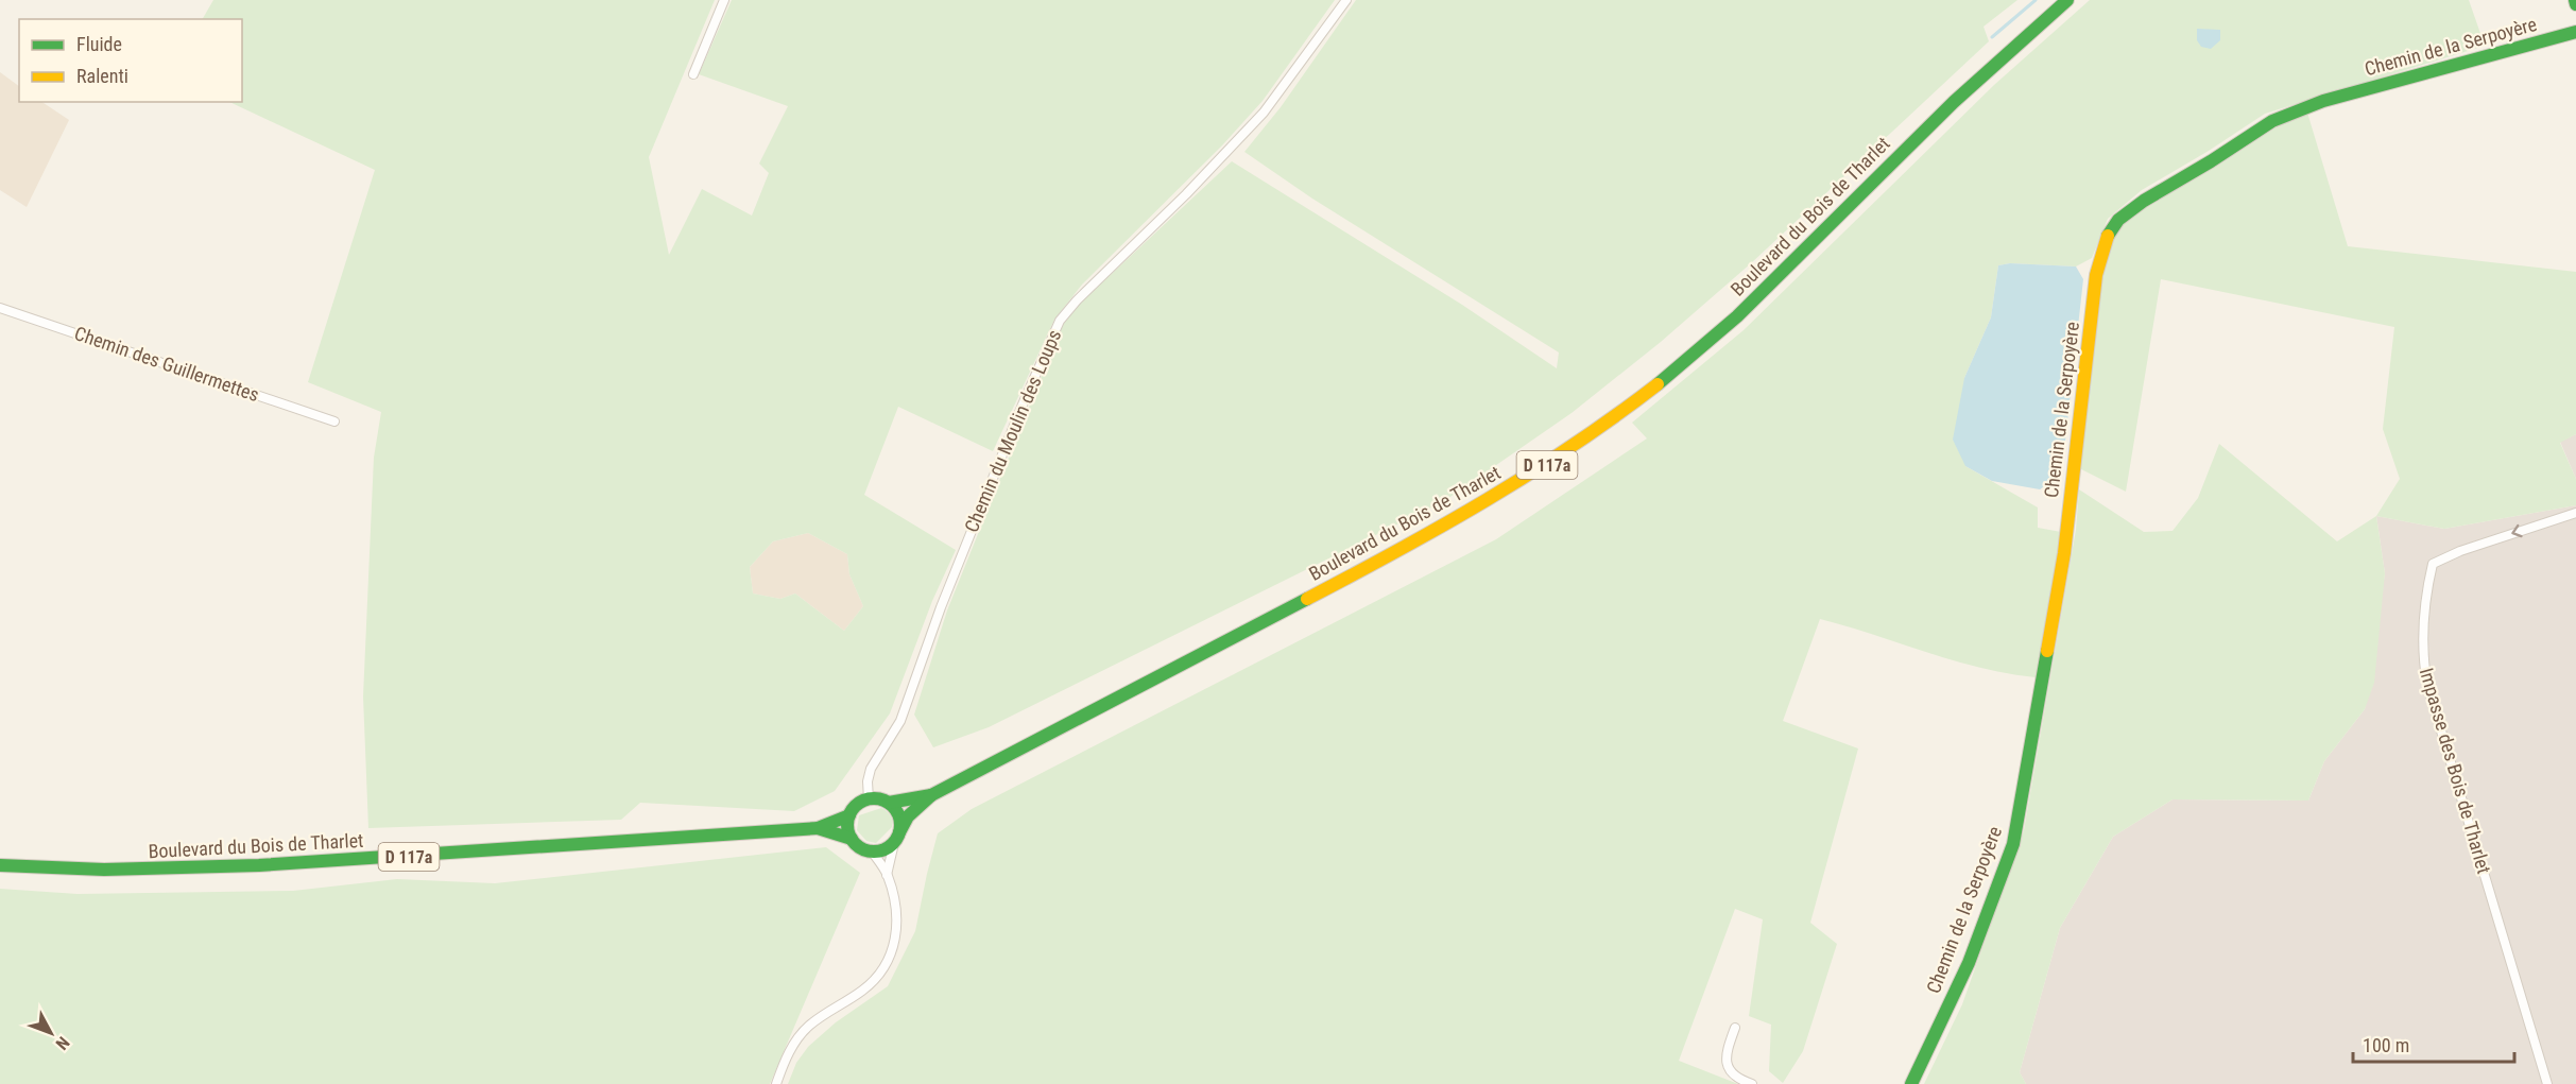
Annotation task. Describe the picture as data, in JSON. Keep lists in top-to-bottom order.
{
  "streets": {
    "main road": ["Chemin de la Serpoyère", "Boulevard du Bois de Tharlet", "D 117a"],
    "street": ["Chemin des Guillermettes", "Chemin du Moulin des Loups", "Impasse des Bois de Tharlet"]
  },
  "crossings": [
    ["Boulevard du Bois de Tharlet", "Chemin du Moulin des Loups"]
  ],
  "one_way": ["Impasse des Bois de Tharlet"],
  "legend": ["Fluide", "Ralenti"],
  "scale_bar": "100 m",
  "north": "bottom right"
}
